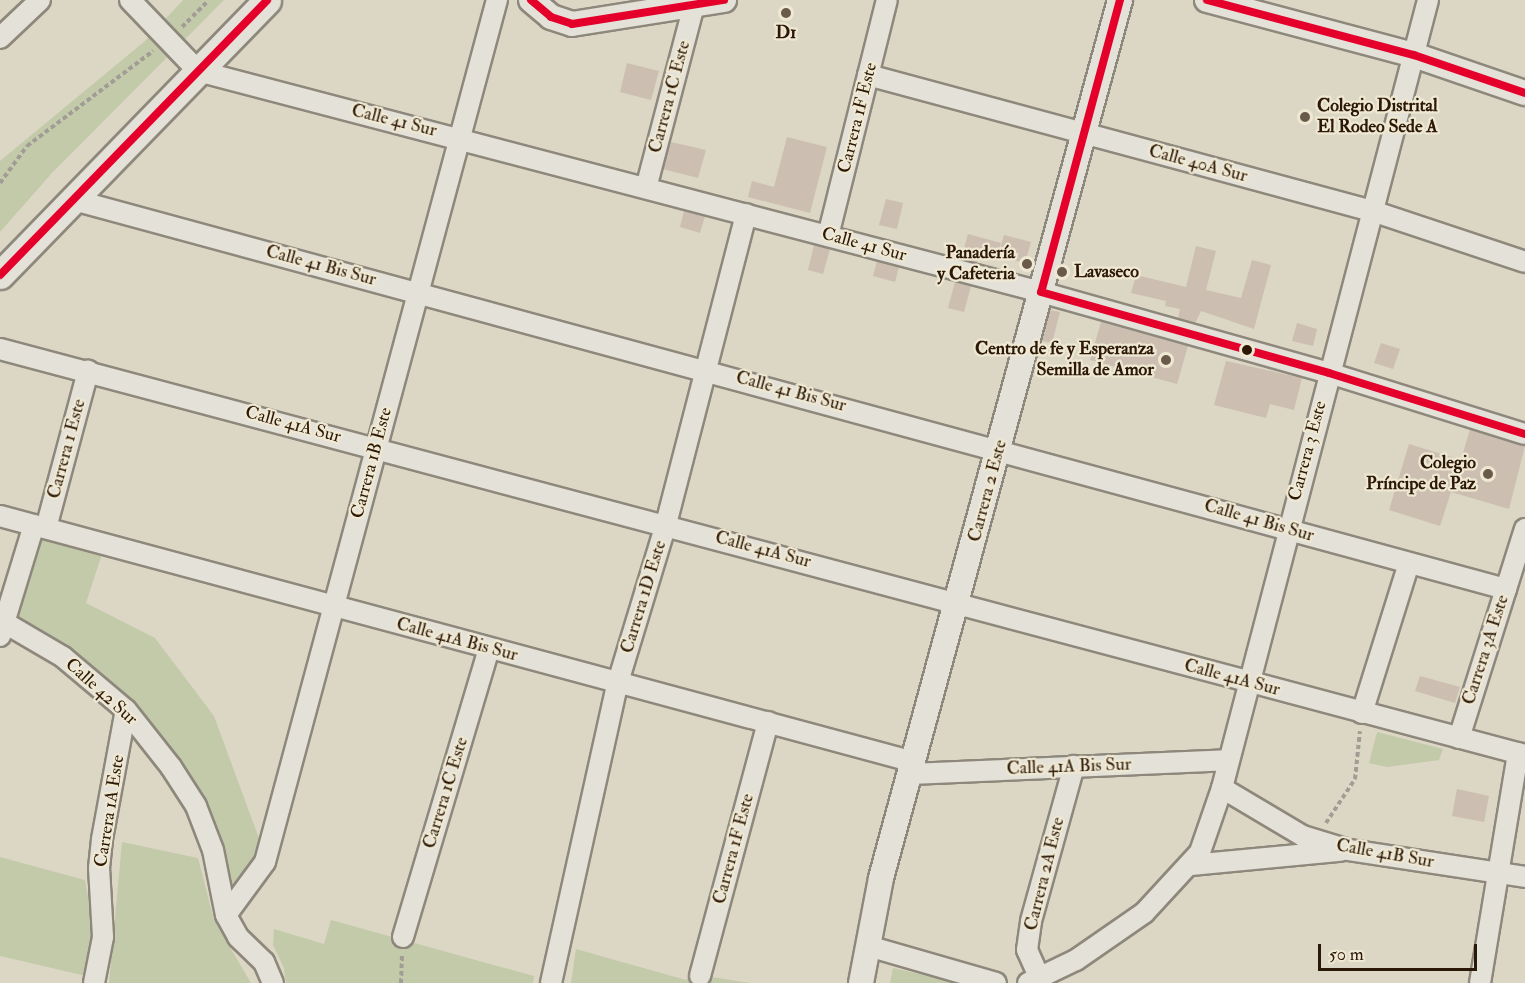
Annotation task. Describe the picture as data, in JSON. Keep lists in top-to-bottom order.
{
  "streets": {
    "street": [
      "Carrera 1C Este",
      "Carrera 1F Este",
      "Calle 41 Sur",
      "Calle 40A Sur",
      "Calle 41 Bis Sur",
      "Calle 41A Sur",
      "Carrera 1 Este",
      "Carrera 3 Este",
      "Carrera 1B Este",
      "Carrera 2 Este",
      "Carrera 1D Este",
      "Calle 41A Bis Sur",
      "Carrera 3A Este",
      "Calle 42 Sur",
      "Carrera 1A Este",
      "Calle 41B Sur",
      "Carrera 2A Este"
    ]
  },
  "crossings": [
    ["Carrera 1C Este", "Calle 41 Sur"],
    ["Carrera 1C Este", "Calle 41A Bis Sur"],
    ["Carrera 1F Este", "Calle 41 Sur"],
    ["Carrera 1F Este", "Calle 40A Sur"],
    ["Carrera 1F Este", "Calle 41A Bis Sur"],
    ["Calle 41 Sur", "Carrera 3 Este"],
    ["Calle 41 Sur", "Carrera 1B Este"],
    ["Calle 41 Sur", "Carrera 2 Este"],
    ["Calle 41 Sur", "Carrera 1D Este"],
    ["Calle 40A Sur", "Carrera 3 Este"],
    ["Calle 40A Sur", "Carrera 2 Este"],
    ["Calle 41 Bis Sur", "Carrera 3 Este"],
    ["Calle 41 Bis Sur", "Carrera 1B Este"],
    ["Calle 41 Bis Sur", "Carrera 2 Este"],
    ["Calle 41 Bis Sur", "Carrera 1D Este"],
    ["Calle 41 Bis Sur", "Carrera 3A Este"],
    ["Calle 41A Sur", "Carrera 1 Este"],
    ["Calle 41A Sur", "Carrera 3 Este"],
    ["Calle 41A Sur", "Carrera 1B Este"],
    ["Calle 41A Sur", "Carrera 2 Este"],
    ["Calle 41A Sur", "Carrera 1D Este"],
    ["Calle 41A Sur", "Carrera 3A Este"],
    ["Carrera 1 Este", "Calle 41A Bis Sur"],
    ["Carrera 1 Este", "Calle 42 Sur"],
    ["Carrera 3 Este", "Calle 41A Bis Sur"],
    ["Carrera 3 Este", "Calle 41B Sur"],
    ["Carrera 3 Este", "Carrera 2A Este"],
    ["Carrera 1B Este", "Calle 41A Bis Sur"],
    ["Carrera 1B Este", "Calle 42 Sur"],
    ["Carrera 2 Este", "Calle 41A Bis Sur"],
    ["Carrera 1D Este", "Calle 41A Bis Sur"],
    ["Calle 41A Bis Sur", "Carrera 2A Este"],
    ["Calle 42 Sur", "Carrera 1A Este"]
  ],
  "places": [
    "D1",
    "Colegio Distrital El Rodeo Sede A",
    "Panadería y Cafeteria",
    "Lavaseco",
    "Centro de fe y Esperanza Semilla de Amor",
    "Colegio Príncipe de Paz"
  ],
  "scale_bar": "50 m"
}
